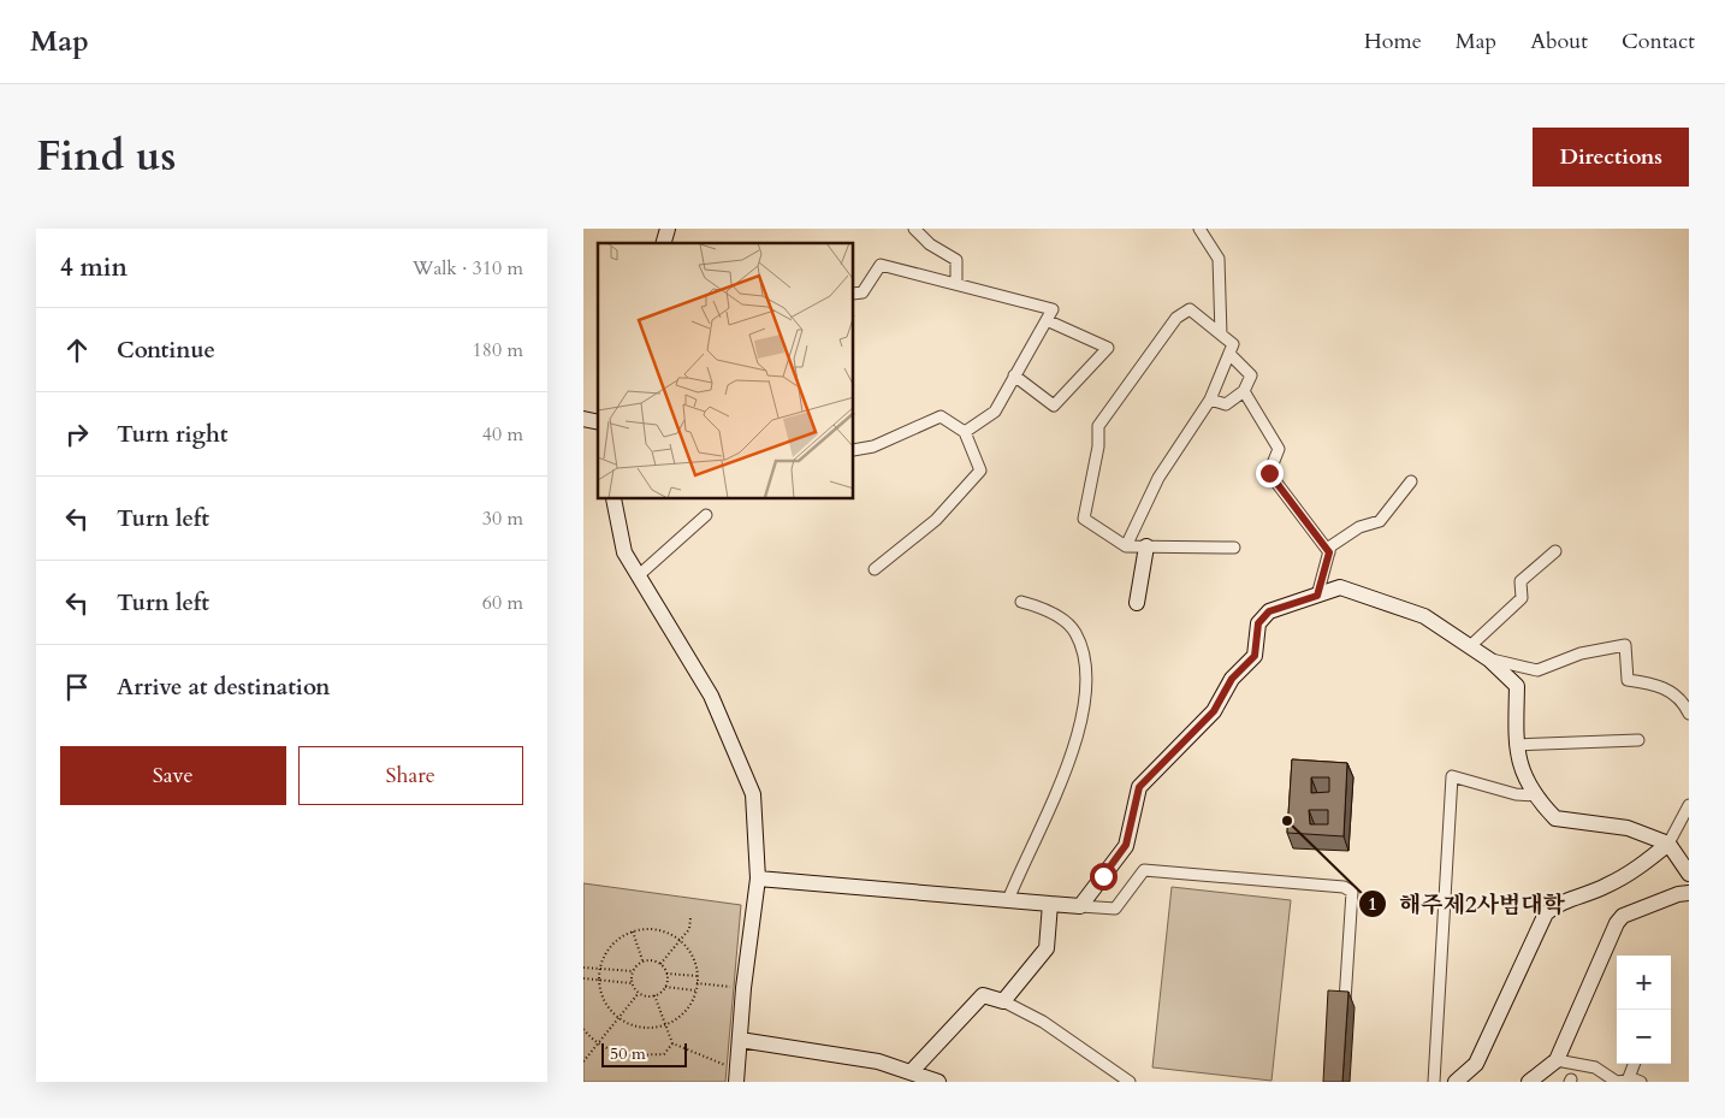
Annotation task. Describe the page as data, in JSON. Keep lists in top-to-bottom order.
{
  "places": ["해주제2사범대학"],
  "scale_bar": "50 m",
  "page": {
    "header": "Map",
    "nav": [
      "Home",
      "Map",
      "About",
      "Contact"
    ],
    "title": "Find us",
    "buttons": [
      "Directions",
      ["Save", "Share"]
    ],
    "heading": ["4 min", "Walk · 310 m"],
    "list": [
      ["Continue", "180 m"],
      ["Turn right", "40 m"],
      ["Turn left", "30 m"],
      ["Turn left", "60 m"],
      "Arrive at destination"
    ],
    "map_buttons": ["+", "−"],
    "scale": "50 m"
  }
}
